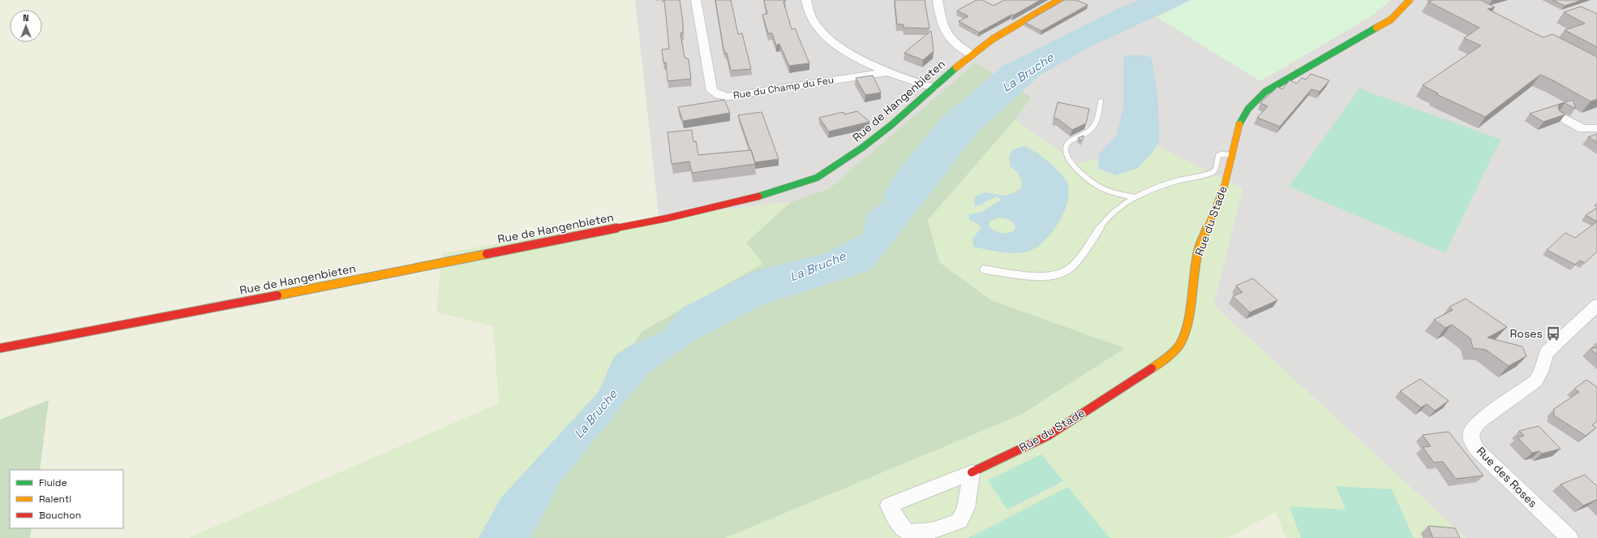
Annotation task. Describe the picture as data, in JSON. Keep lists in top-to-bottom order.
{
  "streets": {
    "street": [
      "Rue du Champ du Feu",
      "Rue de Hangenbieten",
      "Rue du Stade",
      "Rue des Roses"
    ]
  },
  "water": ["La Bruche"],
  "places": {
    "bus stop": ["Roses"]
  },
  "legend": ["Fluide", "Ralenti", "Bouchon"],
  "north": "top"
}
